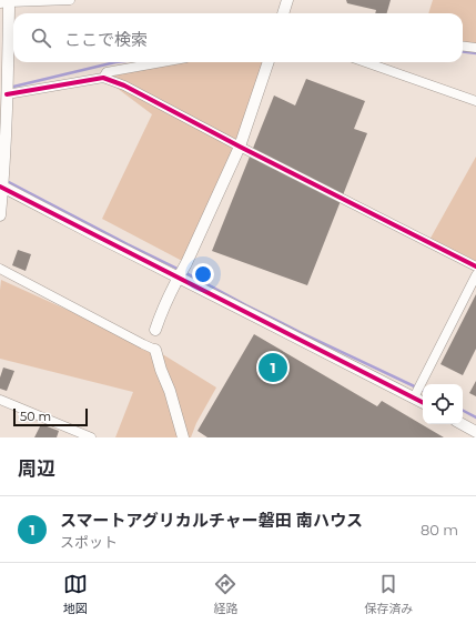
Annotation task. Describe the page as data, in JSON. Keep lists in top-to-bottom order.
{
  "scale_bar": "50 m",
  "page": {
    "search": "ここで検索",
    "pins": "1",
    "scale": "50 m",
    "heading": "周辺",
    "list": [
      {
        "mark": "1",
        "name": "スマートアグリカルチャー磐田 南ハウス",
        "note": "スポット",
        "value": "80 m"
      }
    ],
    "nav": ["地図", "経路", "保存済み"]
  }
}
